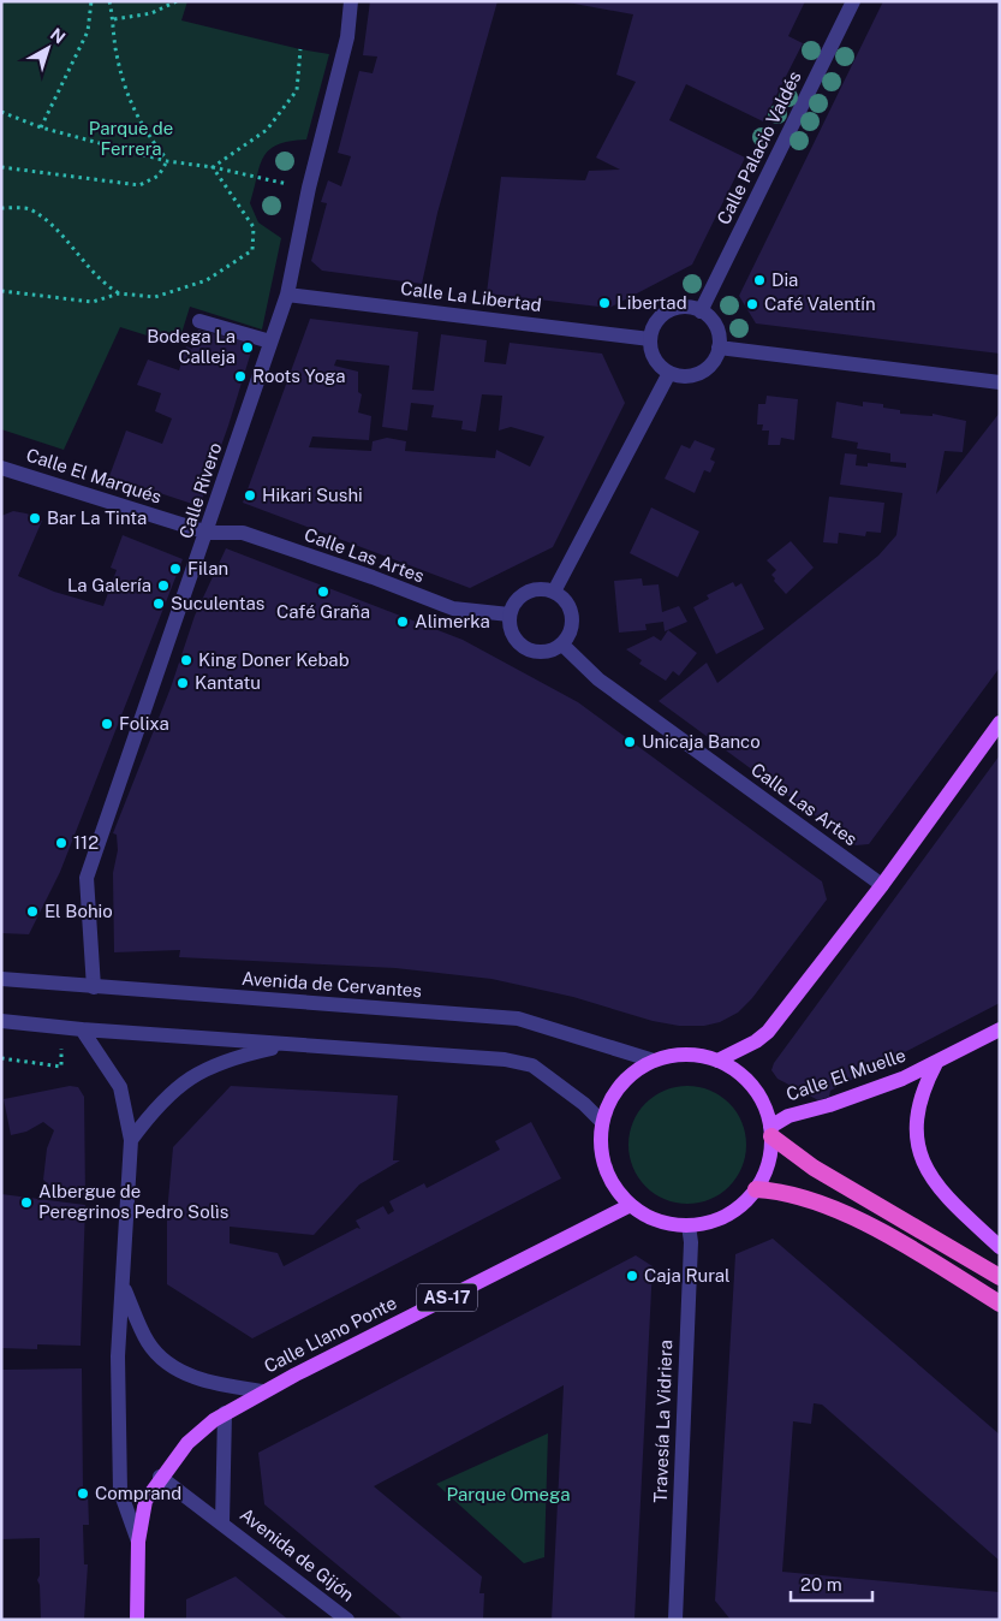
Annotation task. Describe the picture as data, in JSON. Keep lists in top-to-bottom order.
{
  "streets": {
    "main road": ["Calle El Muelle", "AS-17", "Calle Llano Ponte"],
    "street": [
      "Calle Palacio Valdés",
      "Calle La Libertad",
      "Calle El Marqués",
      "Calle Rivero",
      "Calle Las Artes",
      "Avenida de Cervantes",
      "Travesía La Vidriera",
      "Avenida de Gijón"
    ]
  },
  "crossings": [
    ["Calle Palacio Valdés", "Calle La Libertad"],
    ["Calle La Libertad", "Calle Rivero"],
    ["Calle El Marqués", "Calle Rivero"],
    ["Calle El Marqués", "Calle Las Artes"],
    ["Calle Rivero", "Calle Las Artes"],
    ["Calle Rivero", "Avenida de Cervantes"],
    ["Avenida de Cervantes", "Calle El Muelle"],
    ["Avenida de Cervantes", "Calle Llano Ponte"],
    ["Avenida de Cervantes", "Travesía La Vidriera"],
    ["Calle El Muelle", "Calle Llano Ponte"],
    ["Calle El Muelle", "Travesía La Vidriera"],
    ["AS-17", "Calle Llano Ponte"],
    ["Calle Llano Ponte", "Travesía La Vidriera"],
    ["Calle Llano Ponte", "Avenida de Gijón"]
  ],
  "parks": ["Parque de Ferrera", "Parque Omega"],
  "places": [
    "Dia",
    "Libertad",
    "Café Valentín",
    "Bodega La Calleja",
    "Roots Yoga",
    "Hikari Sushi",
    "Bar La Tinta",
    "Filan",
    "La Galería",
    "Café Graña",
    "Suculentas",
    "Alimerka",
    "King Doner Kebab",
    "Kantatu",
    "Folixa",
    "Unicaja Banco",
    "112",
    "El Bohio",
    "Albergue de Peregrinos Pedro Solìs",
    "Caja Rural",
    "Comprand"
  ],
  "scale_bar": "20 m",
  "north": "top right"
}
